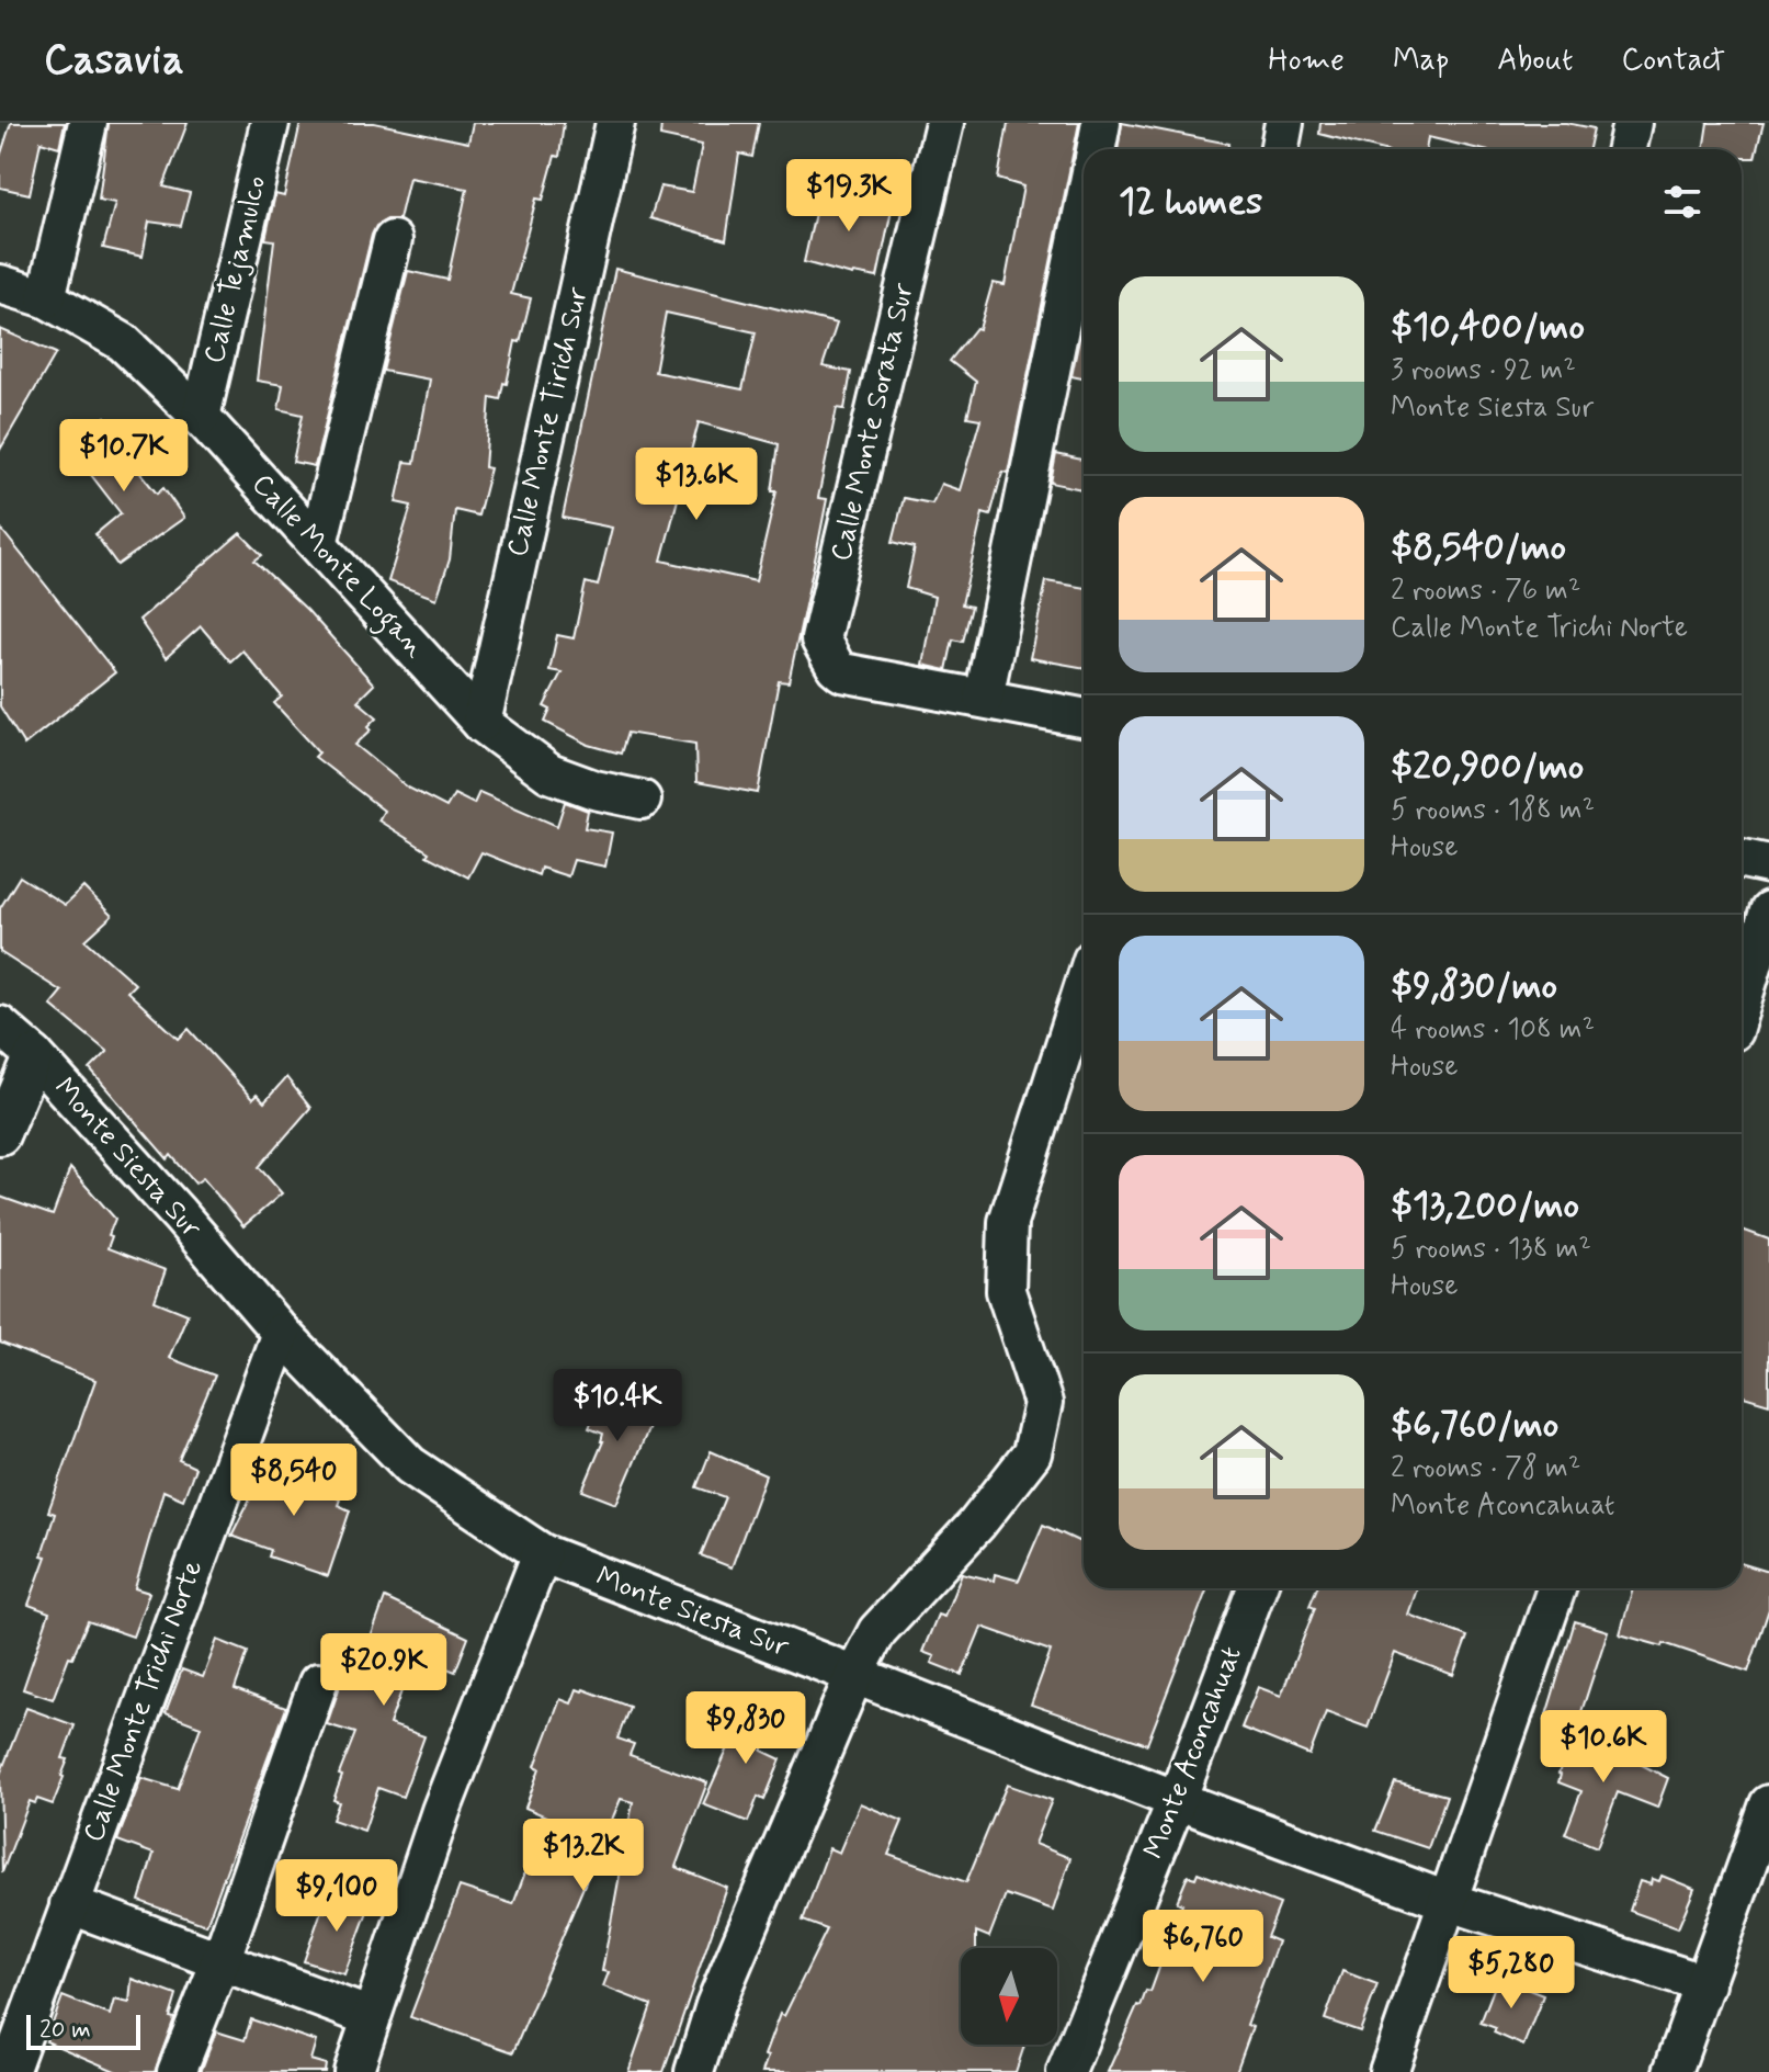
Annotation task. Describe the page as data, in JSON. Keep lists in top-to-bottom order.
{
  "streets": {
    "street": [
      "Calle Tejamulco",
      "Calle Monte Tirich Sur",
      "Calle Monte Sorata Sur",
      "Calle Monte Logan",
      "Monte Siesta Sur",
      "Calle Monte Trichi Norte",
      "Monte Aconcahuat"
    ]
  },
  "crossings": [
    ["Calle Tejamulco", "Calle Monte Logan"],
    ["Calle Monte Tirich Sur", "Calle Monte Logan"],
    ["Monte Siesta Sur", "Calle Monte Trichi Norte"],
    ["Monte Siesta Sur", "Monte Aconcahuat"]
  ],
  "scale_bar": "20 m",
  "north": "bottom",
  "page": {
    "header": "Casavia",
    "nav": [
      "Home",
      "Map",
      "About",
      "Contact"
    ],
    "heading": "12 homes",
    "price": [
      "$19.3K",
      "$10.7K",
      "$13.6K",
      "$10.4K",
      "$8,540",
      "$20.9K",
      "$9,830",
      "$10.6K",
      "$13.2K",
      "$9,100",
      "$6,760",
      "$5,280"
    ],
    "list": [
      {
        "name": "$10,400/mo",
        "note": "3 rooms · 92 m² · Monte Siesta Sur"
      },
      {
        "name": "$8,540/mo",
        "note": "2 rooms · 76 m² · Calle Monte Trichi Norte"
      },
      {
        "name": "$20,900/mo",
        "note": "5 rooms · 188 m² · House"
      },
      {
        "name": "$9,830/mo",
        "note": "4 rooms · 108 m² · House"
      },
      {
        "name": "$13,200/mo",
        "note": "5 rooms · 138 m² · House"
      },
      {
        "name": "$6,760/mo",
        "note": "2 rooms · 78 m² · Monte Aconcahuat"
      }
    ],
    "scale": "20 m"
  }
}
